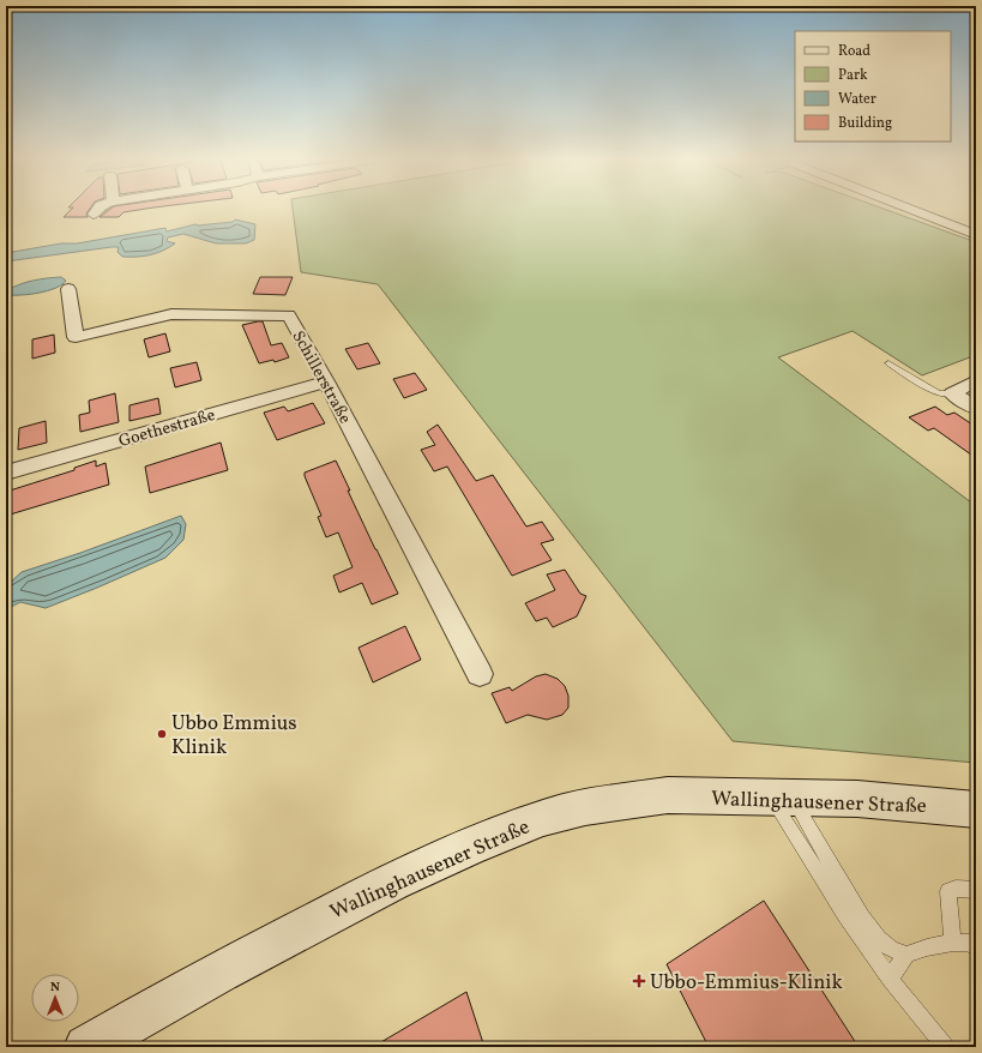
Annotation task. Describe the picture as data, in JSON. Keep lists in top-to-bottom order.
{
  "streets": {
    "street": ["Schillerstraße", "Goethestraße", "Wallinghausener Straße"]
  },
  "crossings": [
    ["Schillerstraße", "Goethestraße"]
  ],
  "places": {
    "other": ["Ubbo Emmius Klinik"],
    "health": ["Ubbo-Emmius-Klinik"]
  },
  "legend": [
    "Road",
    "Park",
    "Water",
    "Building"
  ],
  "north": "top"
}
